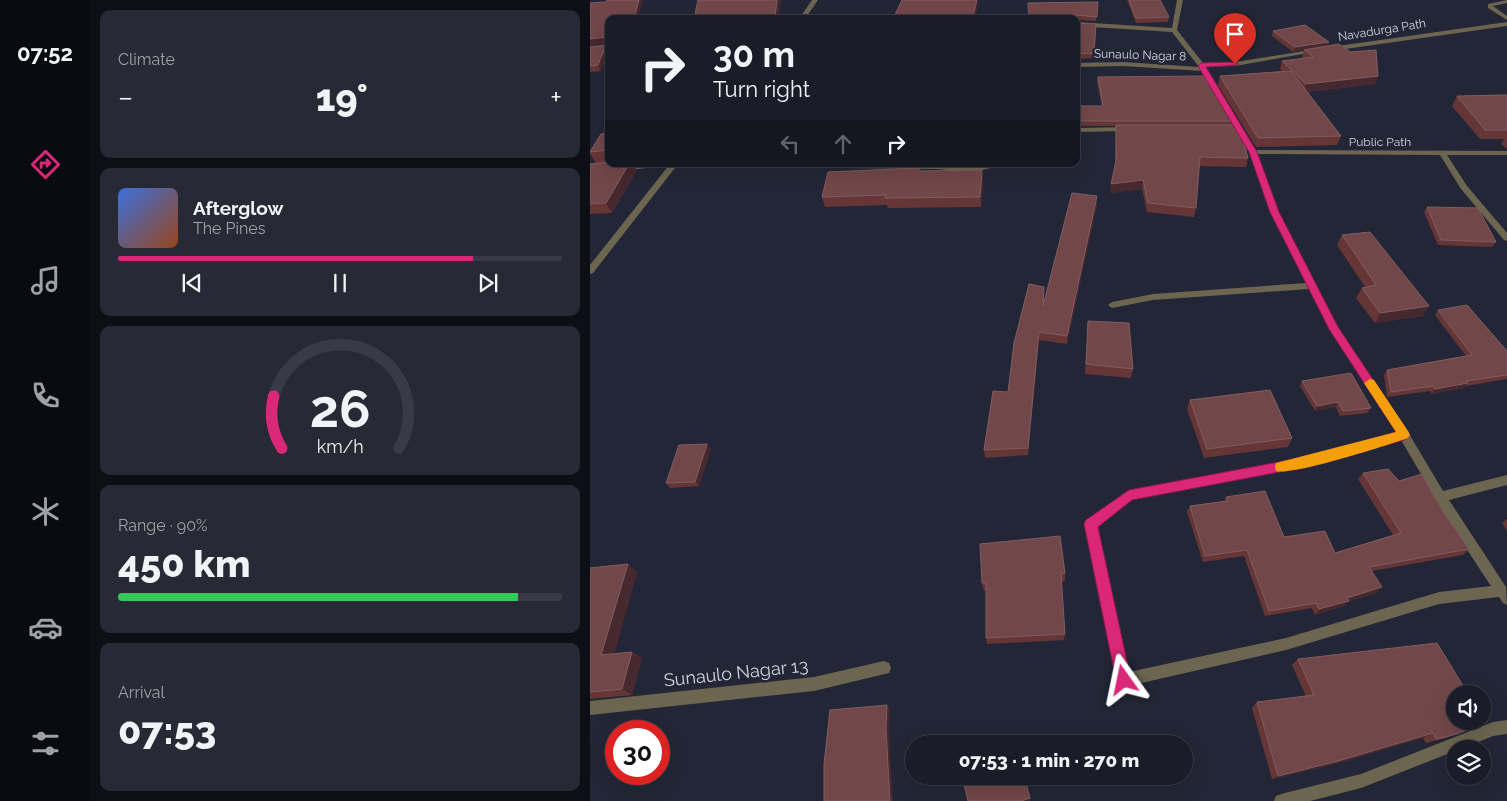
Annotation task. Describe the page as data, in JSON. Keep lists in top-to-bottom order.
{
  "streets": {
    "street": [
      "Navadurga Path",
      "Sunaulo Nagar 8",
      "Public Path",
      "Sunaulo Nagar 13"
    ]
  },
  "crossings": [
    ["Navadurga Path", "Sunaulo Nagar 8"]
  ],
  "page": {
    "tabs": "07:52",
    "tile": [
      "Climate",
      ["Range · 90%", "450 km"],
      ["Arrival", "07:53"]
    ],
    "turn": ["30 m", "Turn right"],
    "heat": ["−", "19°", "+"],
    "song": ["Afterglow", "The Pines"],
    "limit": "30",
    "trip": "07:53 · 1 min · 270 m",
    "gauge": ["26", "km/h"]
  }
}
